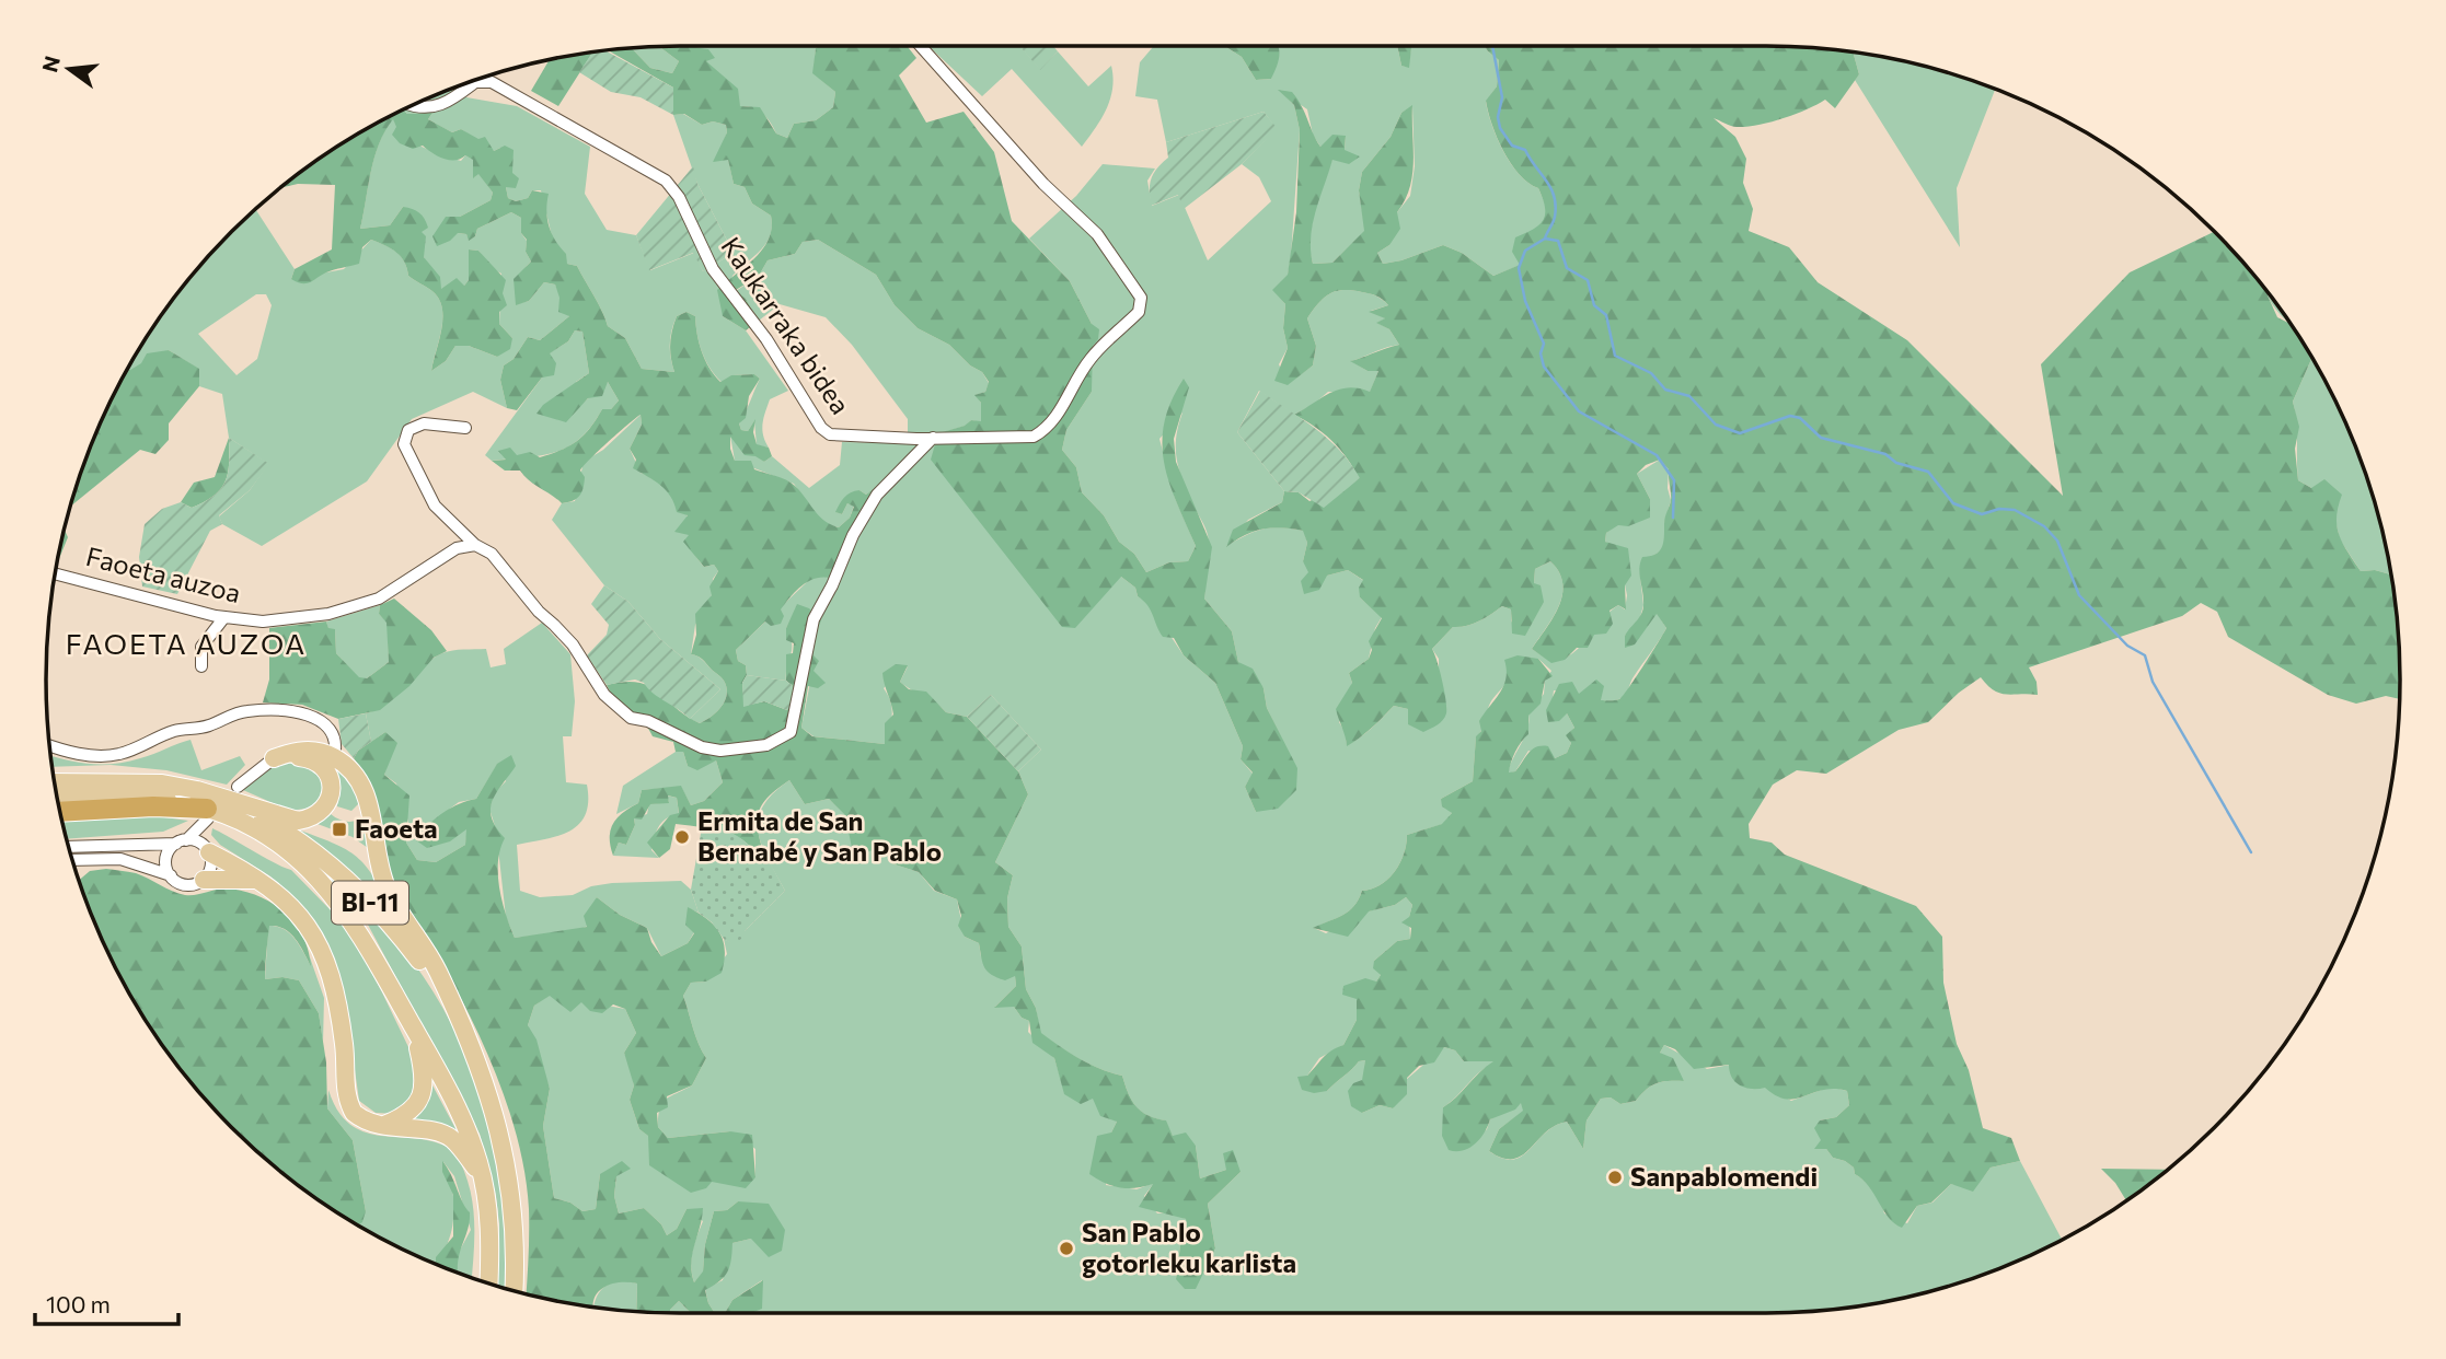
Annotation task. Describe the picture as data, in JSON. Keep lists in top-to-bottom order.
{
  "streets": {
    "main road": ["BI-11"],
    "street": ["Kaukarraka bidea", "Faoeta auzoa"]
  },
  "districts": ["FAOETA AUZOA"],
  "places": {
    "transit": ["Faoeta"],
    "other": ["Ermita de San Bernabé y San Pablo", "Sanpablomendi", "San Pablo gotorleku karlista"]
  },
  "scale_bar": "100 m",
  "north": "left"
}
